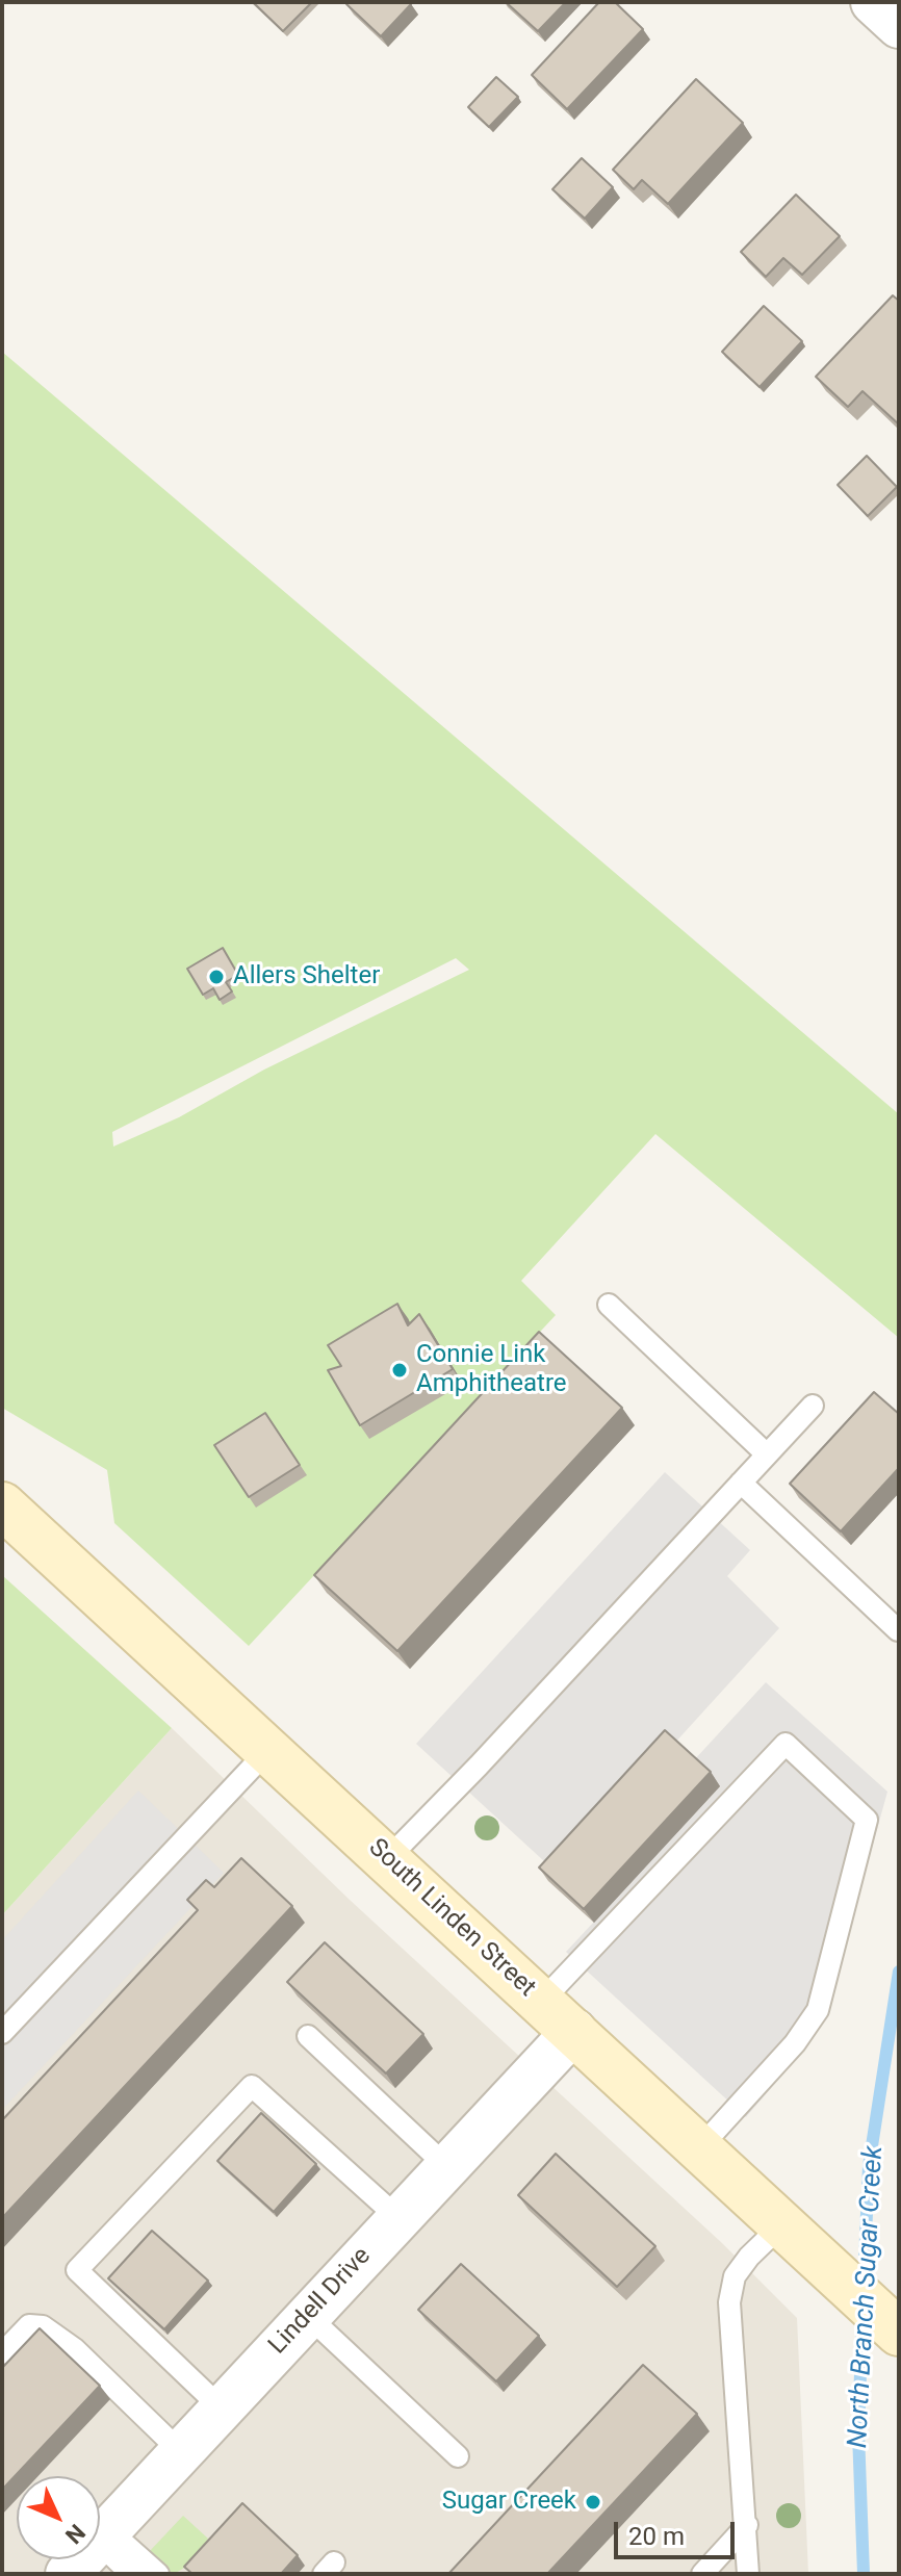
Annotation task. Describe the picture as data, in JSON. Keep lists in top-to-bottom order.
{
  "streets": {
    "main road": ["South Linden Street"],
    "street": ["Lindell Drive"]
  },
  "crossings": [
    ["South Linden Street", "Lindell Drive"]
  ],
  "water": ["North Branch Sugar Creek"],
  "places": ["Allers Shelter", "Connie Link Amphitheatre", "Sugar Creek"],
  "scale_bar": "20 m",
  "north": "bottom right"
}
